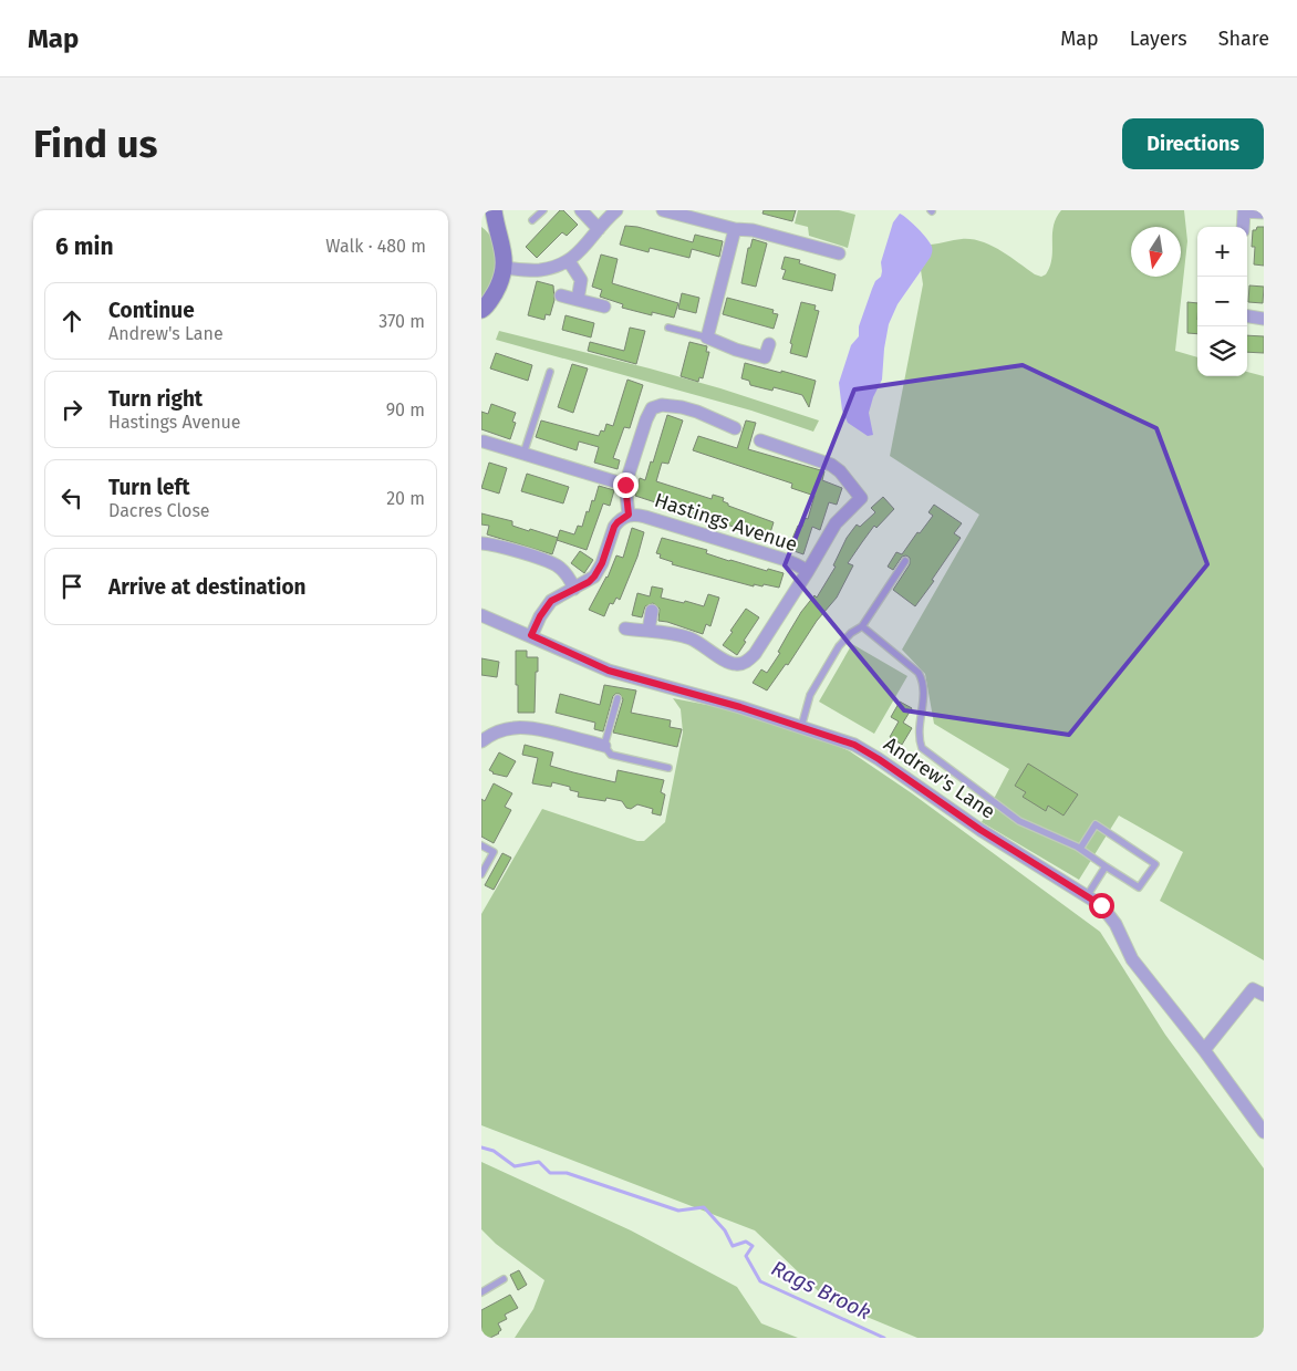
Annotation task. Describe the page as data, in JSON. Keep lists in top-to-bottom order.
{
  "streets": {
    "street": ["Hastings Avenue", "Andrew's Lane"]
  },
  "crossings": [
    ["Hastings Avenue", "Andrew's Lane"]
  ],
  "water": ["Rags Brook"],
  "north": "bottom",
  "page": {
    "header": "Map",
    "nav": ["Map", "Layers", "Share"],
    "buttons": "Directions",
    "title": "Find us",
    "heading": ["6 min", "Walk · 480 m"],
    "map_buttons": ["+", "−"],
    "list": [
      ["Continue", "Andrew's Lane", "370 m"],
      ["Turn right", "Hastings Avenue", "90 m"],
      ["Turn left", "Dacres Close", "20 m"],
      "Arrive at destination"
    ]
  }
}
